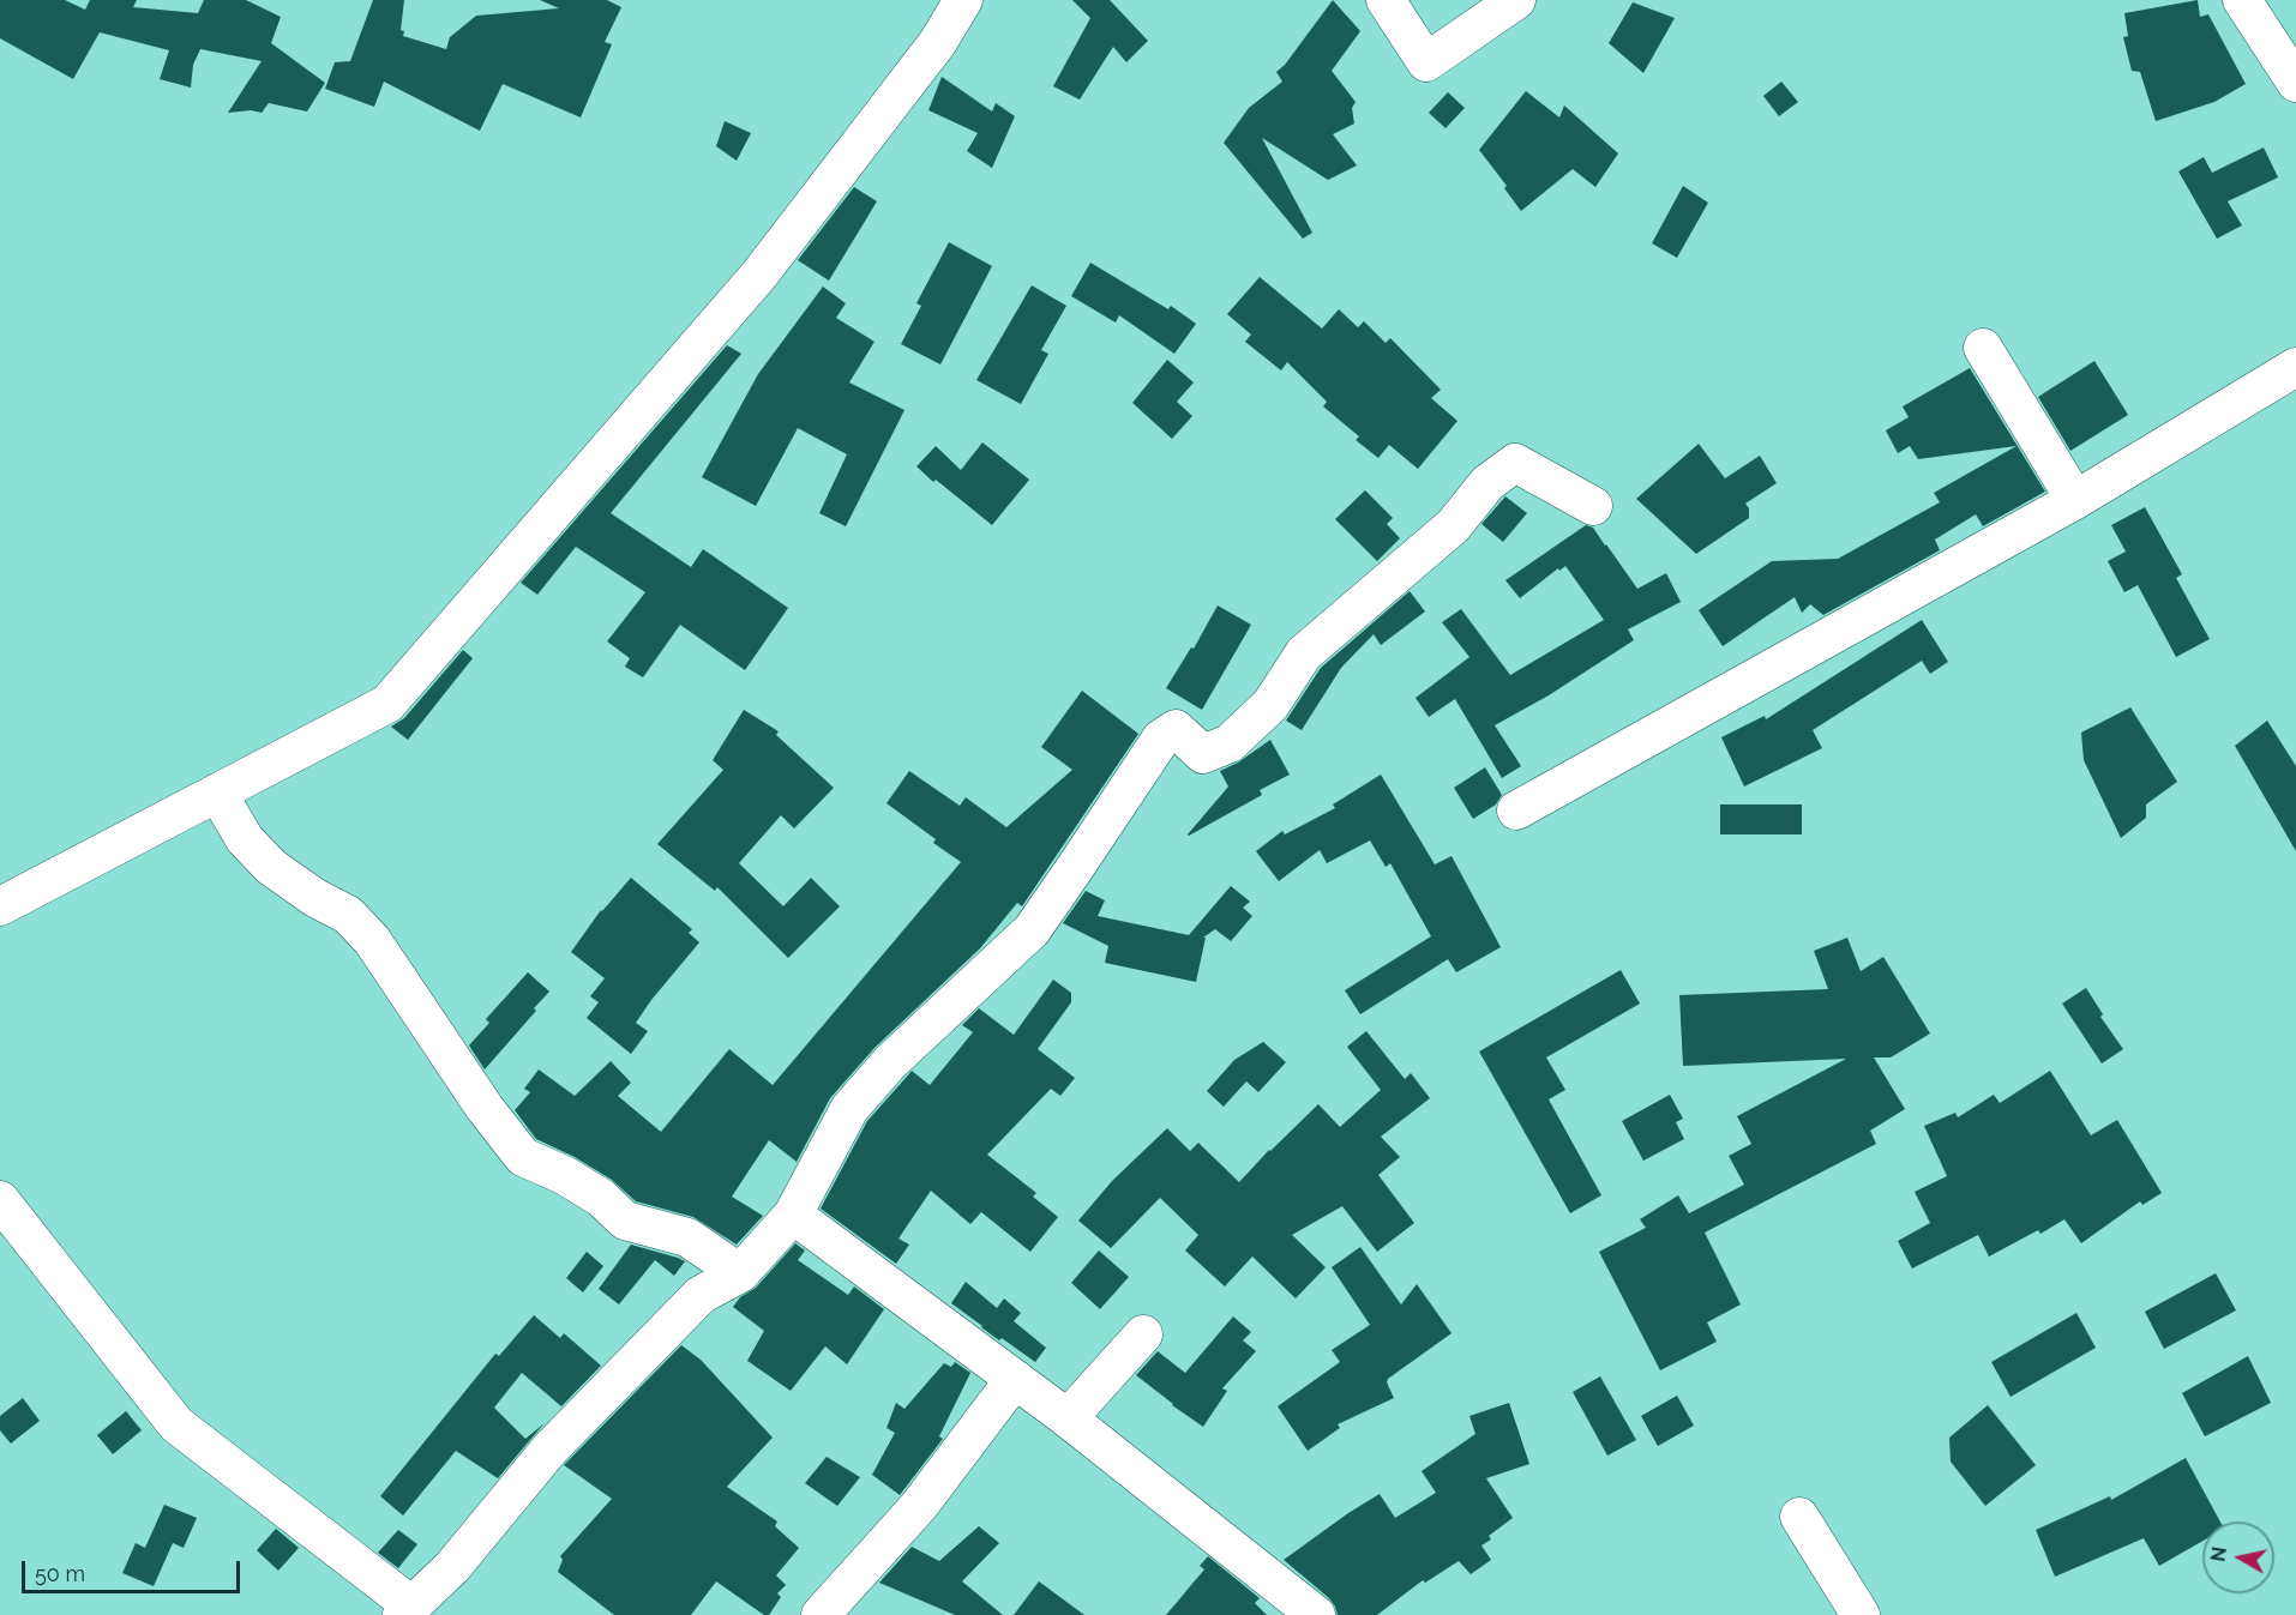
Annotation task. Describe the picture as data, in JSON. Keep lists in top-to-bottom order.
{
  "scale_bar": "50 m",
  "north": "left"
}
